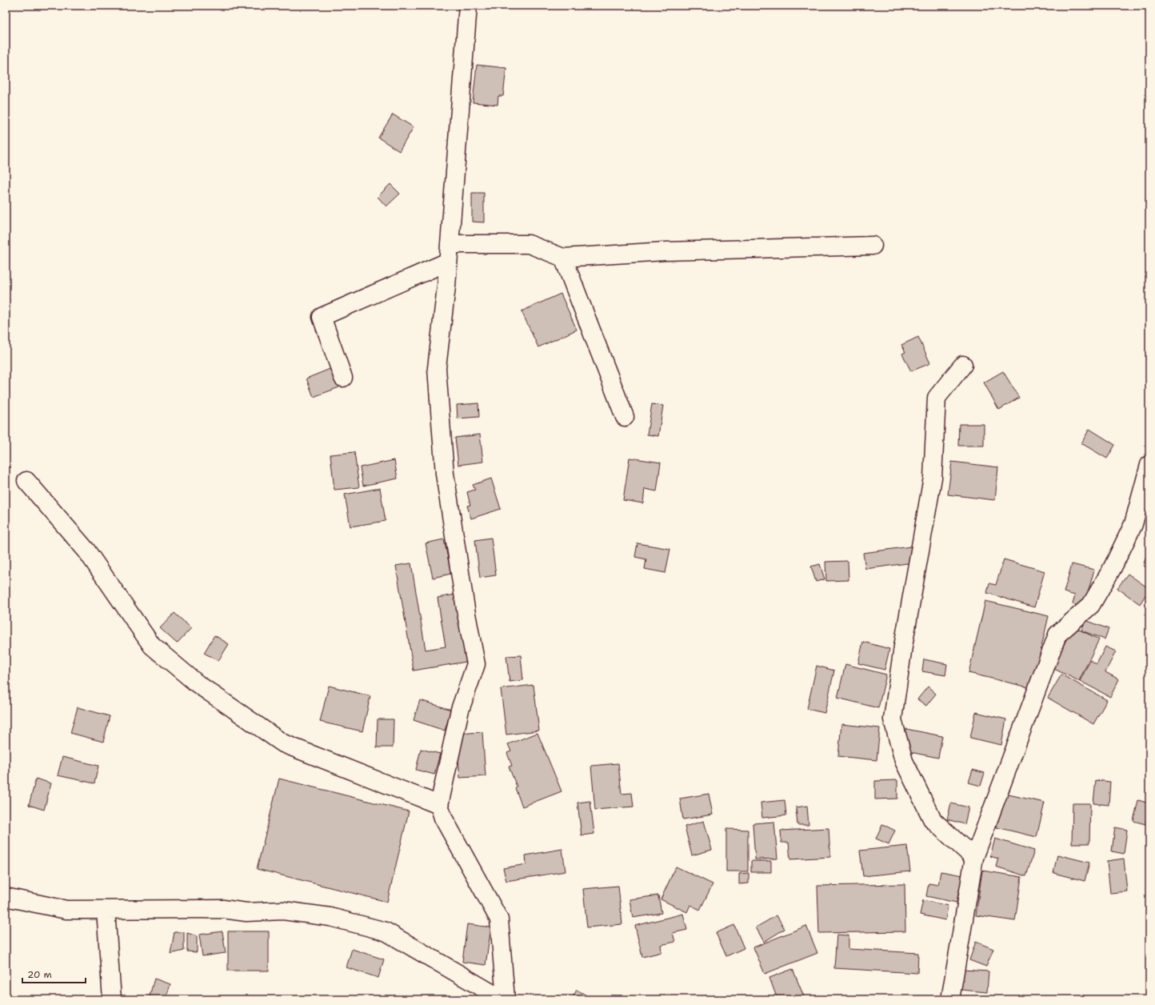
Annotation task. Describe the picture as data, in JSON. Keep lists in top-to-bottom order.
{
  "scale_bar": "20 m"
}
